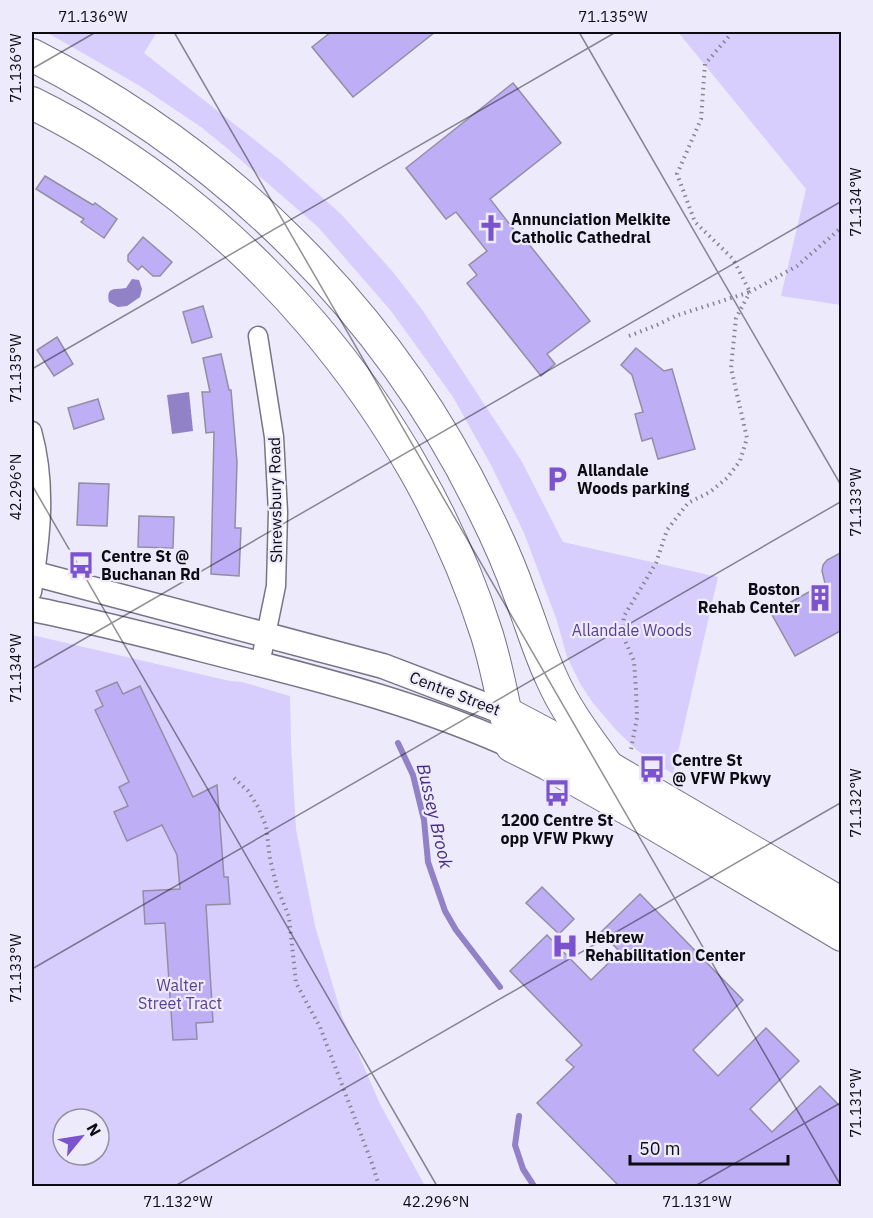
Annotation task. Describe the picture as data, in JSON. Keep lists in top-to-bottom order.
{
  "streets": {
    "highway": ["Centre Street"],
    "street": ["Shrewsbury Road"]
  },
  "crossings": [
    ["Shrewsbury Road", "Centre Street"]
  ],
  "water": ["Bussey Brook"],
  "parks": ["Allandale Woods", "Walter Street Tract"],
  "places": {
    "church": ["Annunciation Melkite Catholic Cathedral"],
    "parking": ["Allandale Woods parking"],
    "bus stop": ["Centre St @ Buchanan Rd", "Centre St @ VFW Pkwy", "1200 Centre St opp VFW Pkwy"],
    "building": ["Boston Rehab Center"],
    "hospital": ["Hebrew Rehabilitation Center"]
  },
  "scale_bar": "50 m",
  "north": "top right",
  "coordinates": [
    "71.136°W",
    "71.135°W",
    "71.134°W",
    "42.296°N",
    "71.133°W",
    "71.132°W",
    "71.131°W"
  ]
}
